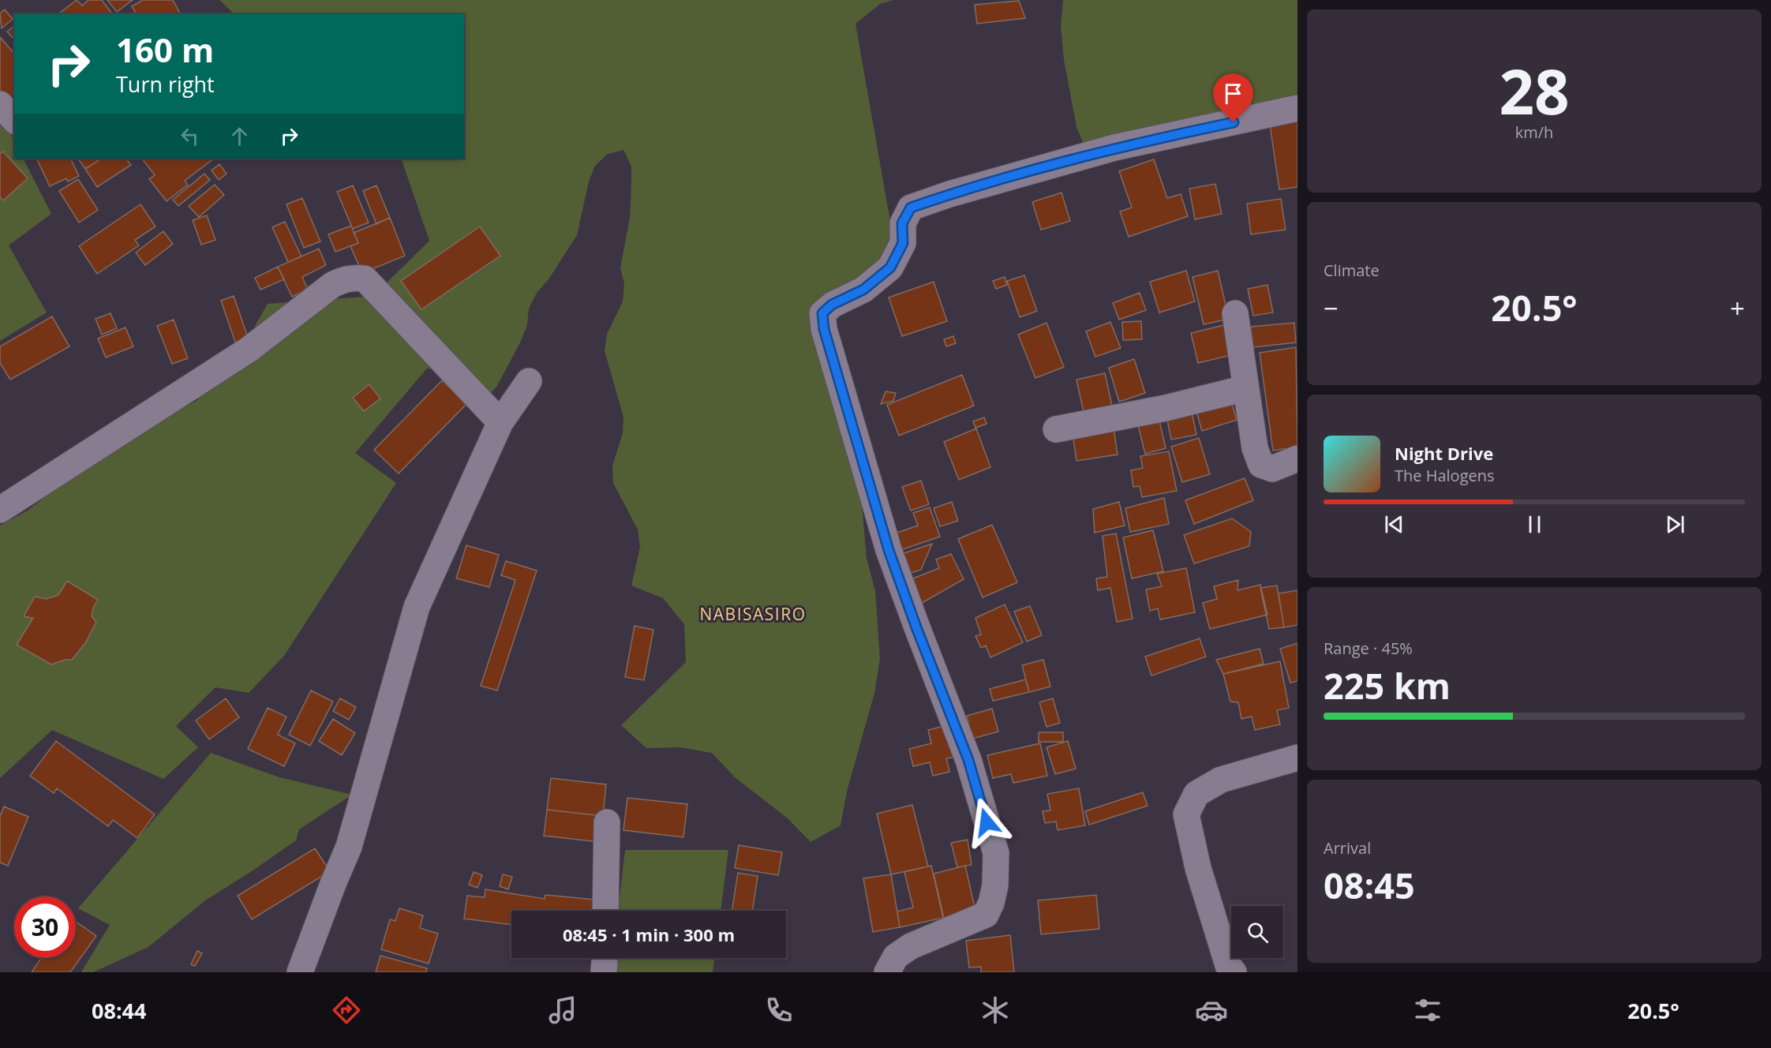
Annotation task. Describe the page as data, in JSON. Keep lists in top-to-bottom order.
{
  "districts": ["NABISASIRO"],
  "page": {
    "tile": [
      ["28", "km/h"],
      "Climate",
      ["Range · 45%", "225 km"],
      ["Arrival", "08:45"]
    ],
    "turn": ["160 m", "Turn right"],
    "heat": ["−", "20.5°", "+"],
    "song": ["Night Drive", "The Halogens"],
    "limit": "30",
    "trip": "08:45 · 1 min · 300 m",
    "tabs": ["08:44", "20.5°"]
  }
}
